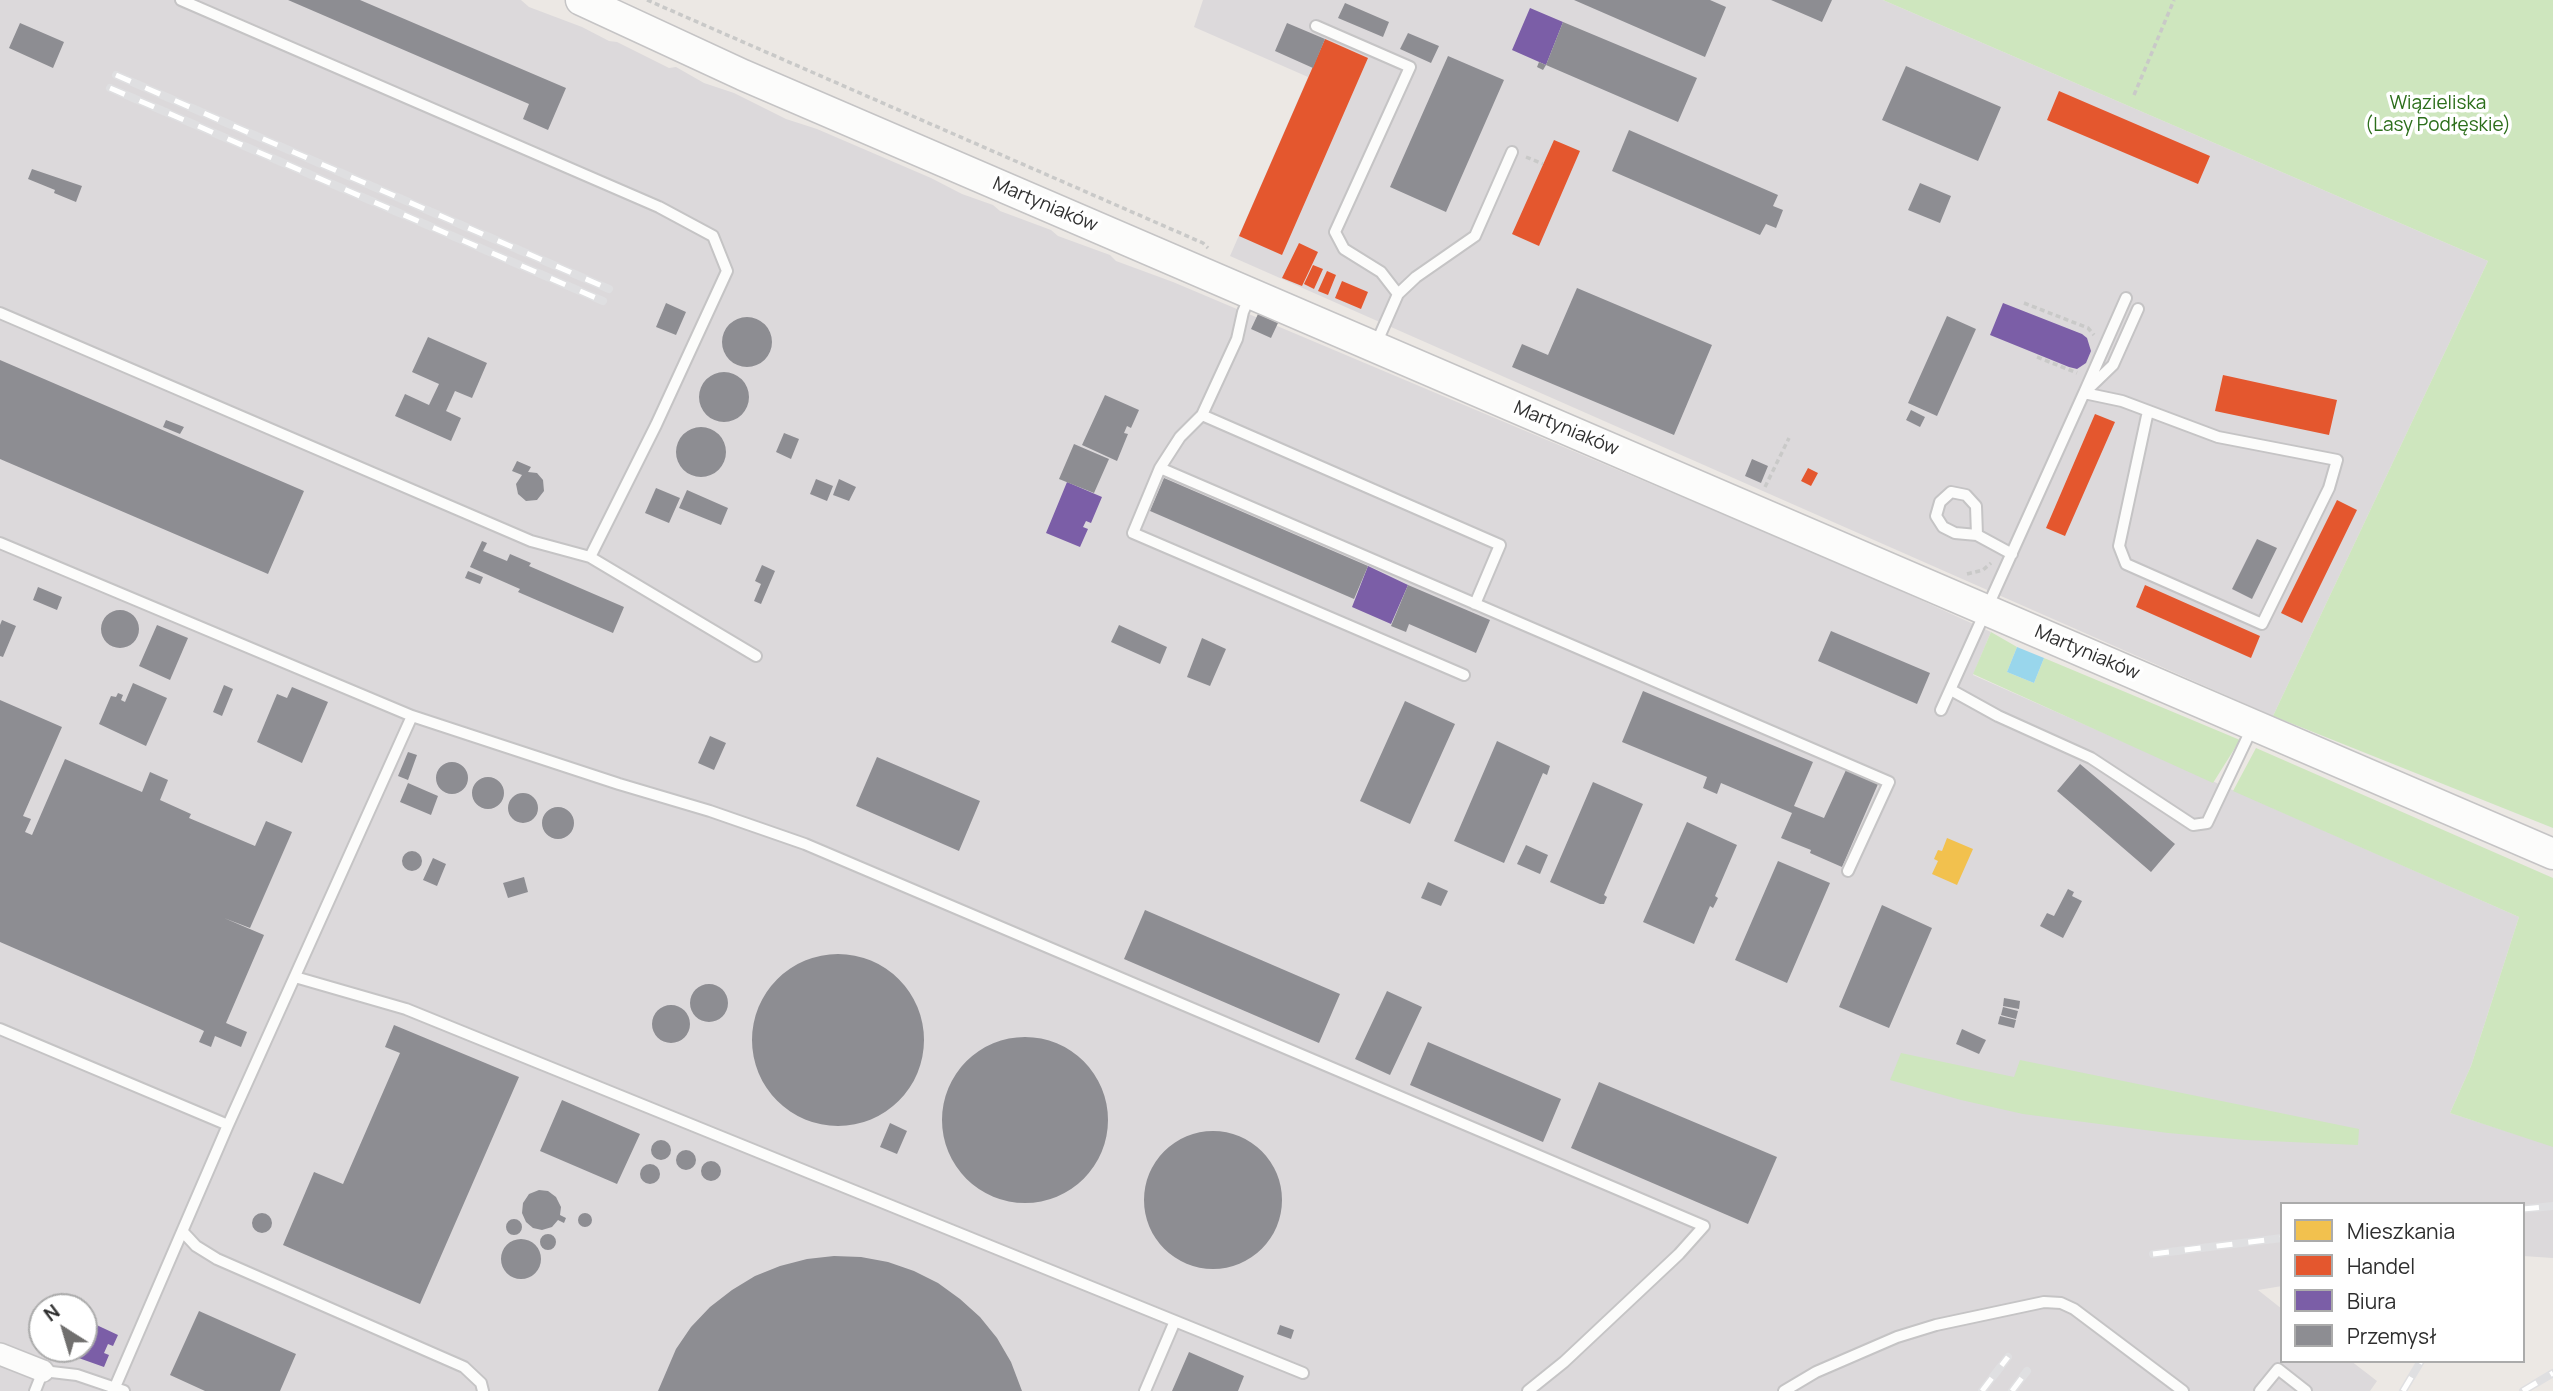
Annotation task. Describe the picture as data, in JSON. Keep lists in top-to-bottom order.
{
  "streets": {
    "main road": ["Martyniaków"]
  },
  "parks": ["Wiązieliska (Lasy Podłęskie)"],
  "legend": [
    "Mieszkania",
    "Handel",
    "Biura",
    "Przemysł"
  ],
  "north": "top left"
}
